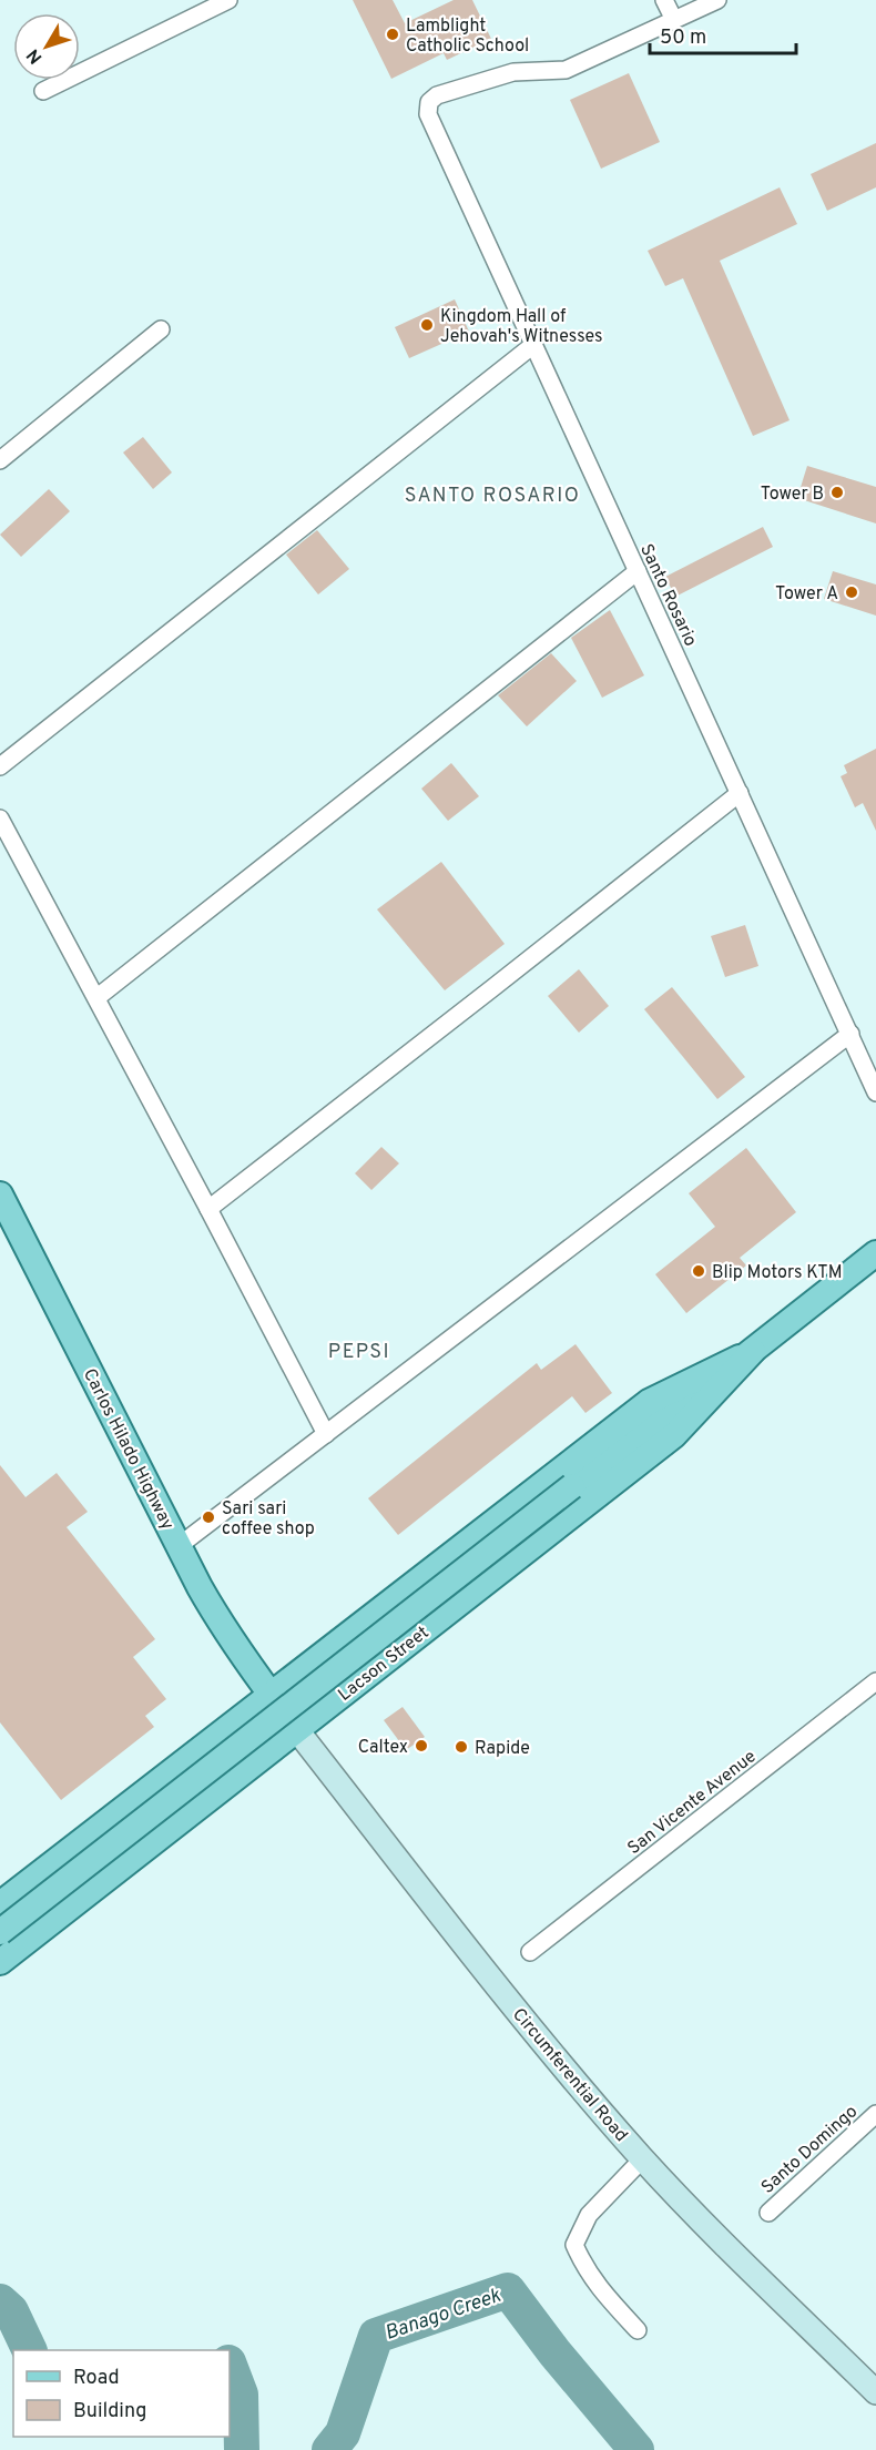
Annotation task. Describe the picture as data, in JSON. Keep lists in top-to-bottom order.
{
  "streets": {
    "main road": ["Carlos Hilado Highway", "Lacson Street", "Circumferential Road"],
    "street": ["Santo Rosario", "San Vicente Avenue", "Santo Domingo"]
  },
  "crossings": [
    ["Carlos Hilado Highway", "Lacson Street"],
    ["Carlos Hilado Highway", "Circumferential Road"],
    ["Lacson Street", "Circumferential Road"]
  ],
  "districts": ["SANTO ROSARIO", "PEPSI"],
  "water": ["Banago Creek"],
  "places": [
    "Lamblight Catholic School",
    "Kingdom Hall of Jehovah's Witnesses",
    "Tower B",
    "Tower A",
    "Blip Motors KTM",
    "Sari sari coffee shop",
    "Caltex",
    "Rapide"
  ],
  "legend": ["Road", "Building"],
  "scale_bar": "50 m",
  "north": "bottom left"
}
